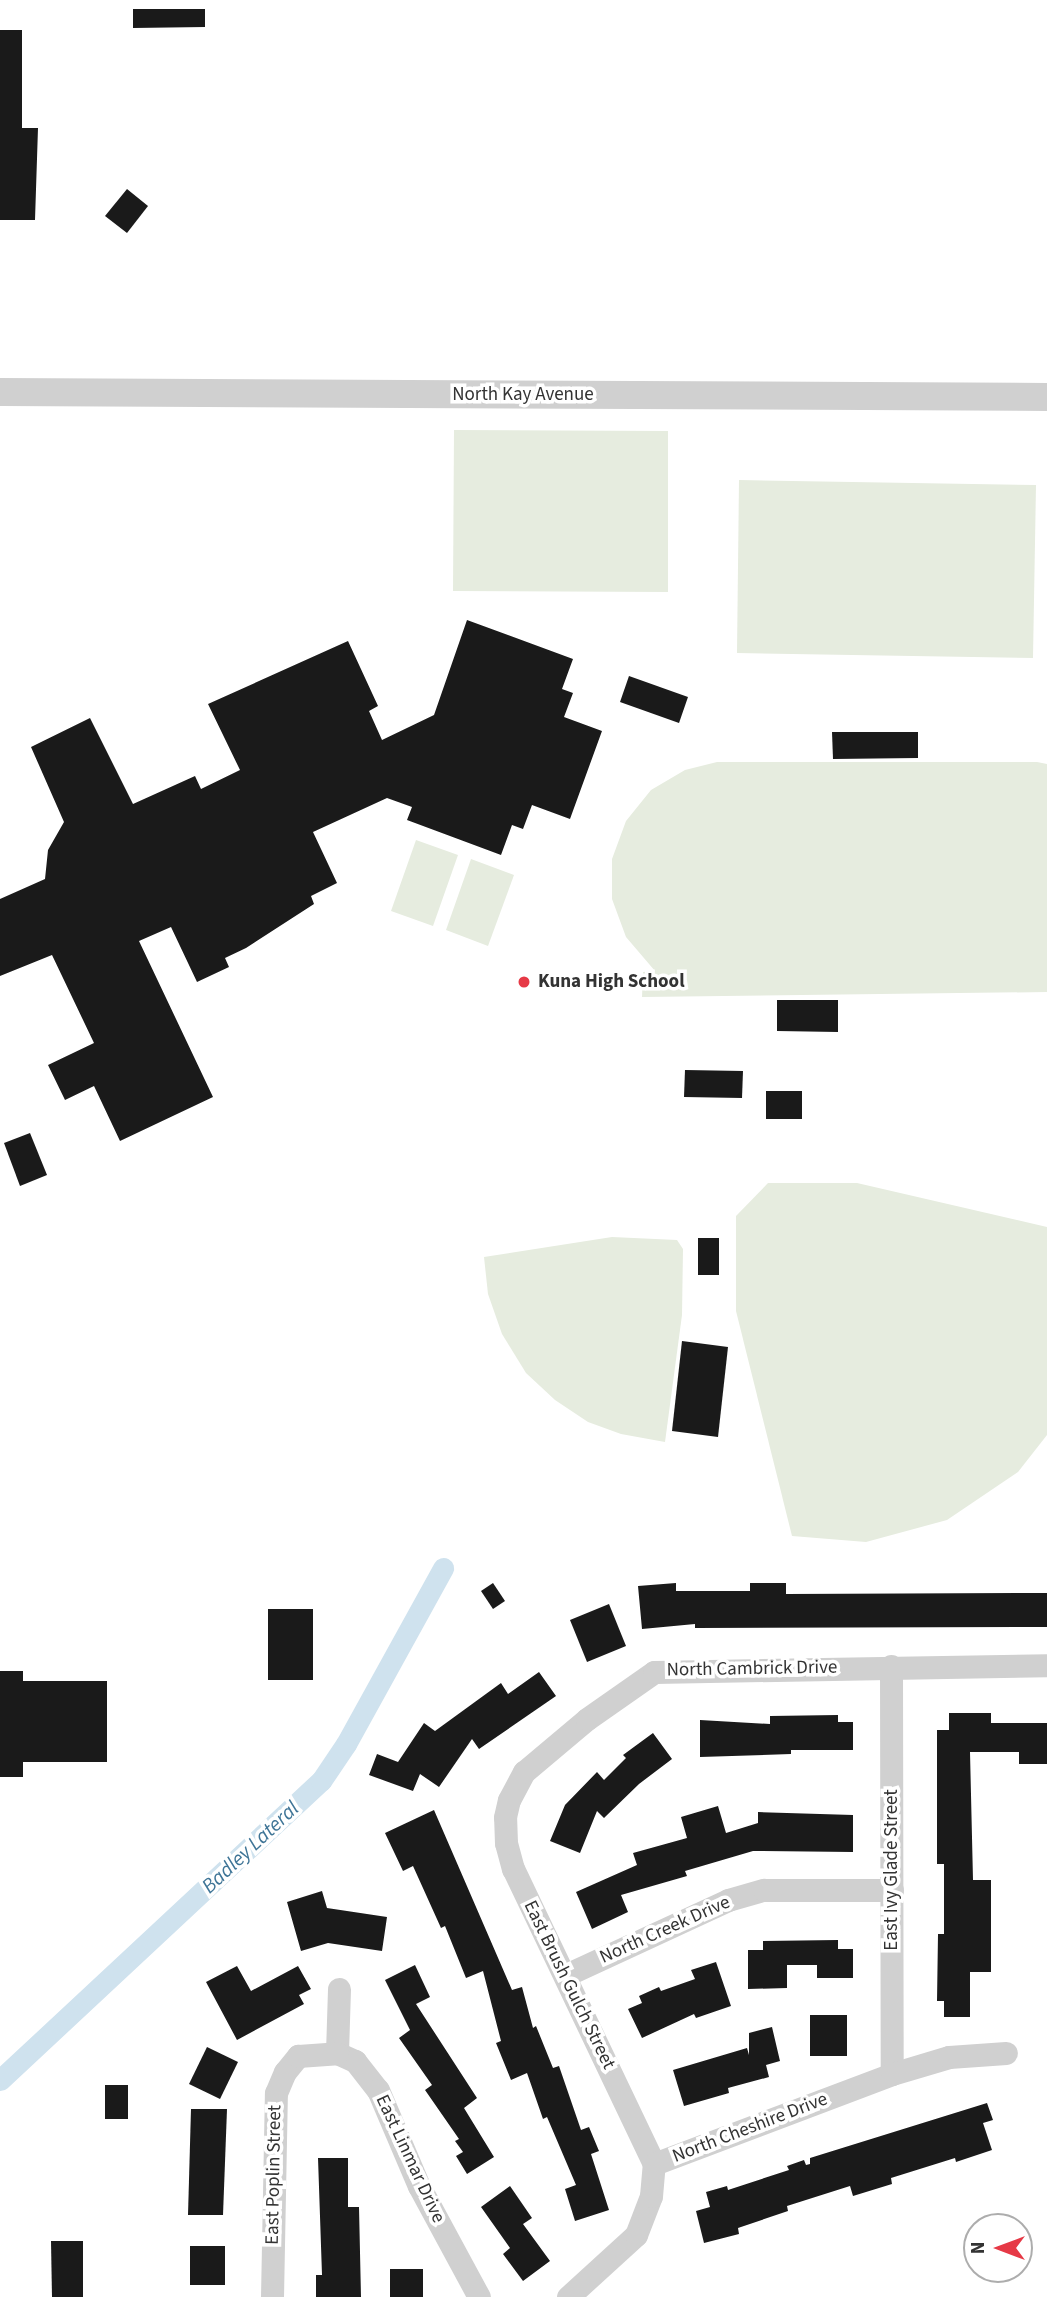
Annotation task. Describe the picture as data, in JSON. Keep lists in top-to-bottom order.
{
  "streets": {
    "street": [
      "North Kay Avenue",
      "North Cambrick Drive",
      "East Ivy Glade Street",
      "North Creek Drive",
      "East Brush Gulch Street",
      "North Cheshire Drive",
      "East Linmar Drive",
      "East Poplin Street"
    ]
  },
  "crossings": [
    ["North Cambrick Drive", "East Ivy Glade Street"],
    ["North Cambrick Drive", "East Brush Gulch Street"],
    ["East Ivy Glade Street", "North Creek Drive"],
    ["East Ivy Glade Street", "North Cheshire Drive"],
    ["North Creek Drive", "East Brush Gulch Street"],
    ["East Brush Gulch Street", "North Cheshire Drive"],
    ["East Linmar Drive", "East Poplin Street"]
  ],
  "water": ["Badley Lateral"],
  "places": ["Kuna High School"],
  "north": "left"
}
